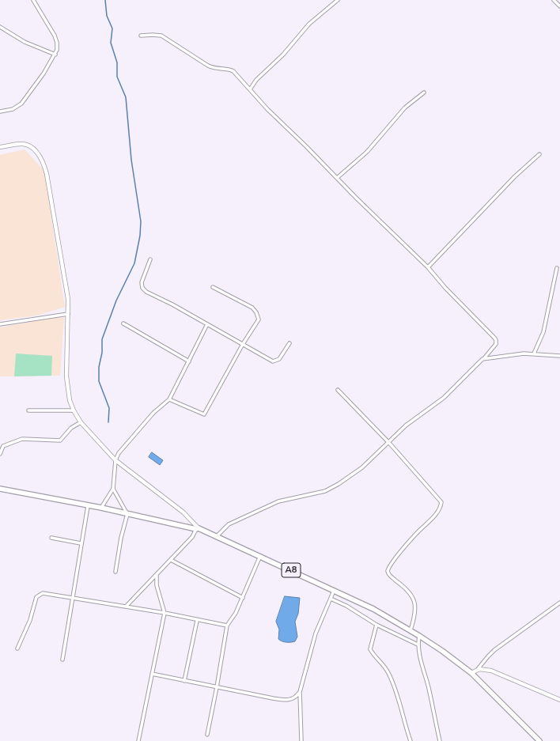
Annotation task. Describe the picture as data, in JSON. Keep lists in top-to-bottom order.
{
  "streets": {
    "main road": ["A8"]
  }
}
